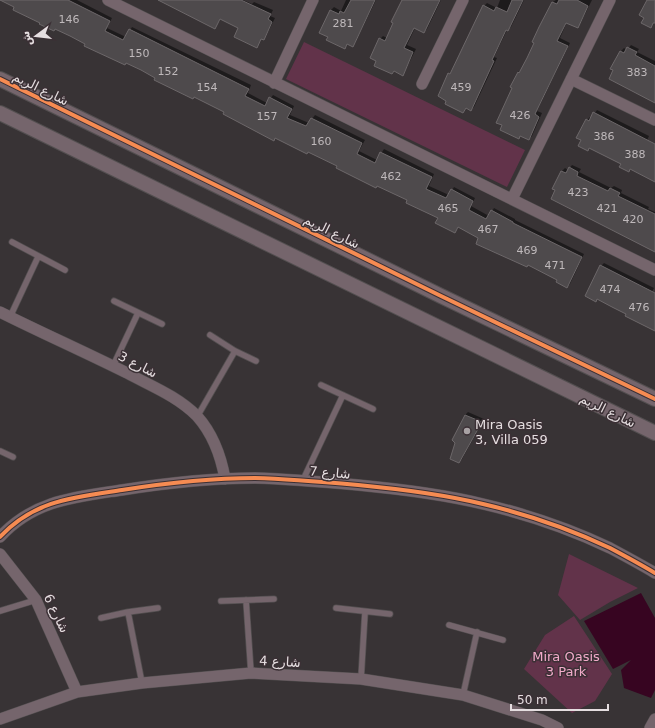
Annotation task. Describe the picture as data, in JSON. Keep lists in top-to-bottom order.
{
  "streets": {
    "street": [
      "شارع الريم",
      "شارع 3",
      "شارع 7",
      "شارع 6",
      "شارع 4"
    ]
  },
  "crossings": [
    ["شارع 3", "شارع 7"],
    ["شارع 6", "شارع 4"]
  ],
  "parks": ["Mira Oasis 3 Park"],
  "places": ["Mira Oasis 3, Villa 059"],
  "house_numbers": [
    "146",
    "281",
    "150",
    "152",
    "383",
    "154",
    "459",
    "426",
    "157",
    "386",
    "160",
    "388",
    "462",
    "423",
    "465",
    "421",
    "420",
    "467",
    "469",
    "471",
    "474",
    "476"
  ],
  "scale_bar": "50 m",
  "north": "left"
}
